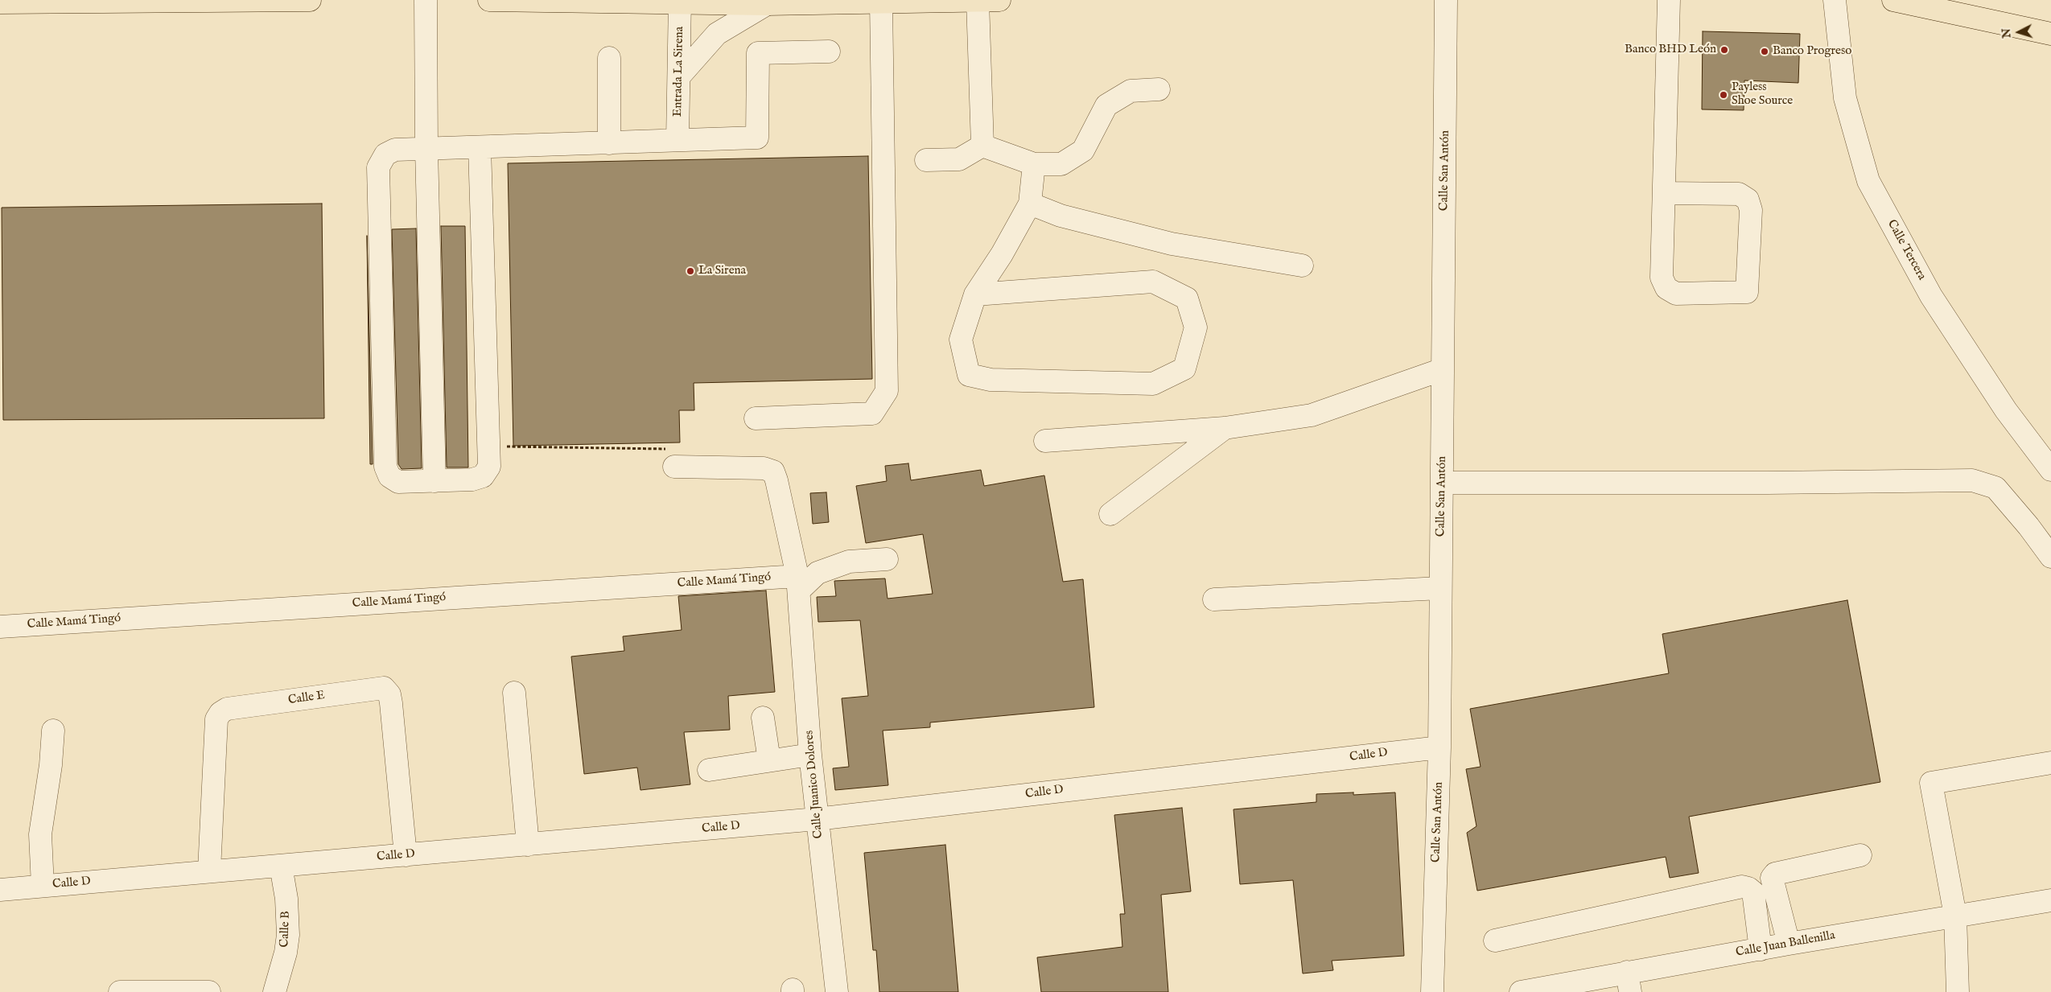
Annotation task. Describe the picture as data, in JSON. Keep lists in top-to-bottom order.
{
  "streets": {
    "street": [
      "Entrada La Sirena",
      "Calle San Antón",
      "Calle Tercera",
      "Calle Mamá Tingó",
      "Calle E",
      "Calle D",
      "Calle Juanico Dolores",
      "Calle B",
      "Calle Juan Ballenilla"
    ]
  },
  "crossings": [
    ["Calle San Antón", "Calle D"],
    ["Calle Mamá Tingó", "Calle Juanico Dolores"],
    ["Calle E", "Calle D"],
    ["Calle D", "Calle Juanico Dolores"],
    ["Calle D", "Calle B"]
  ],
  "places": [
    "Banco BHD León",
    "Banco Progreso",
    "Payless Shoe Source",
    "La Sirena"
  ],
  "north": "left"
}
